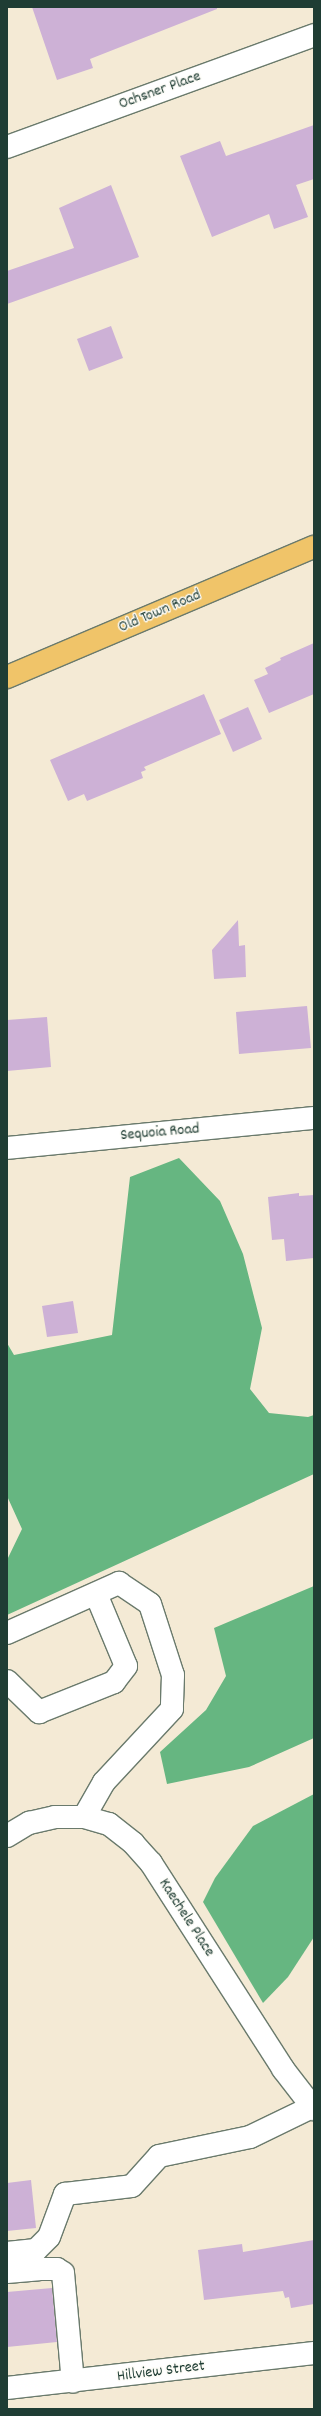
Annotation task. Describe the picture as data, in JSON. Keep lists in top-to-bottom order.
{
  "streets": {
    "main road": ["Old Town Road"],
    "street": [
      "Ochsner Place",
      "Sequoia Road",
      "Kaechele Place",
      "Hillview Street"
    ]
  }
}
